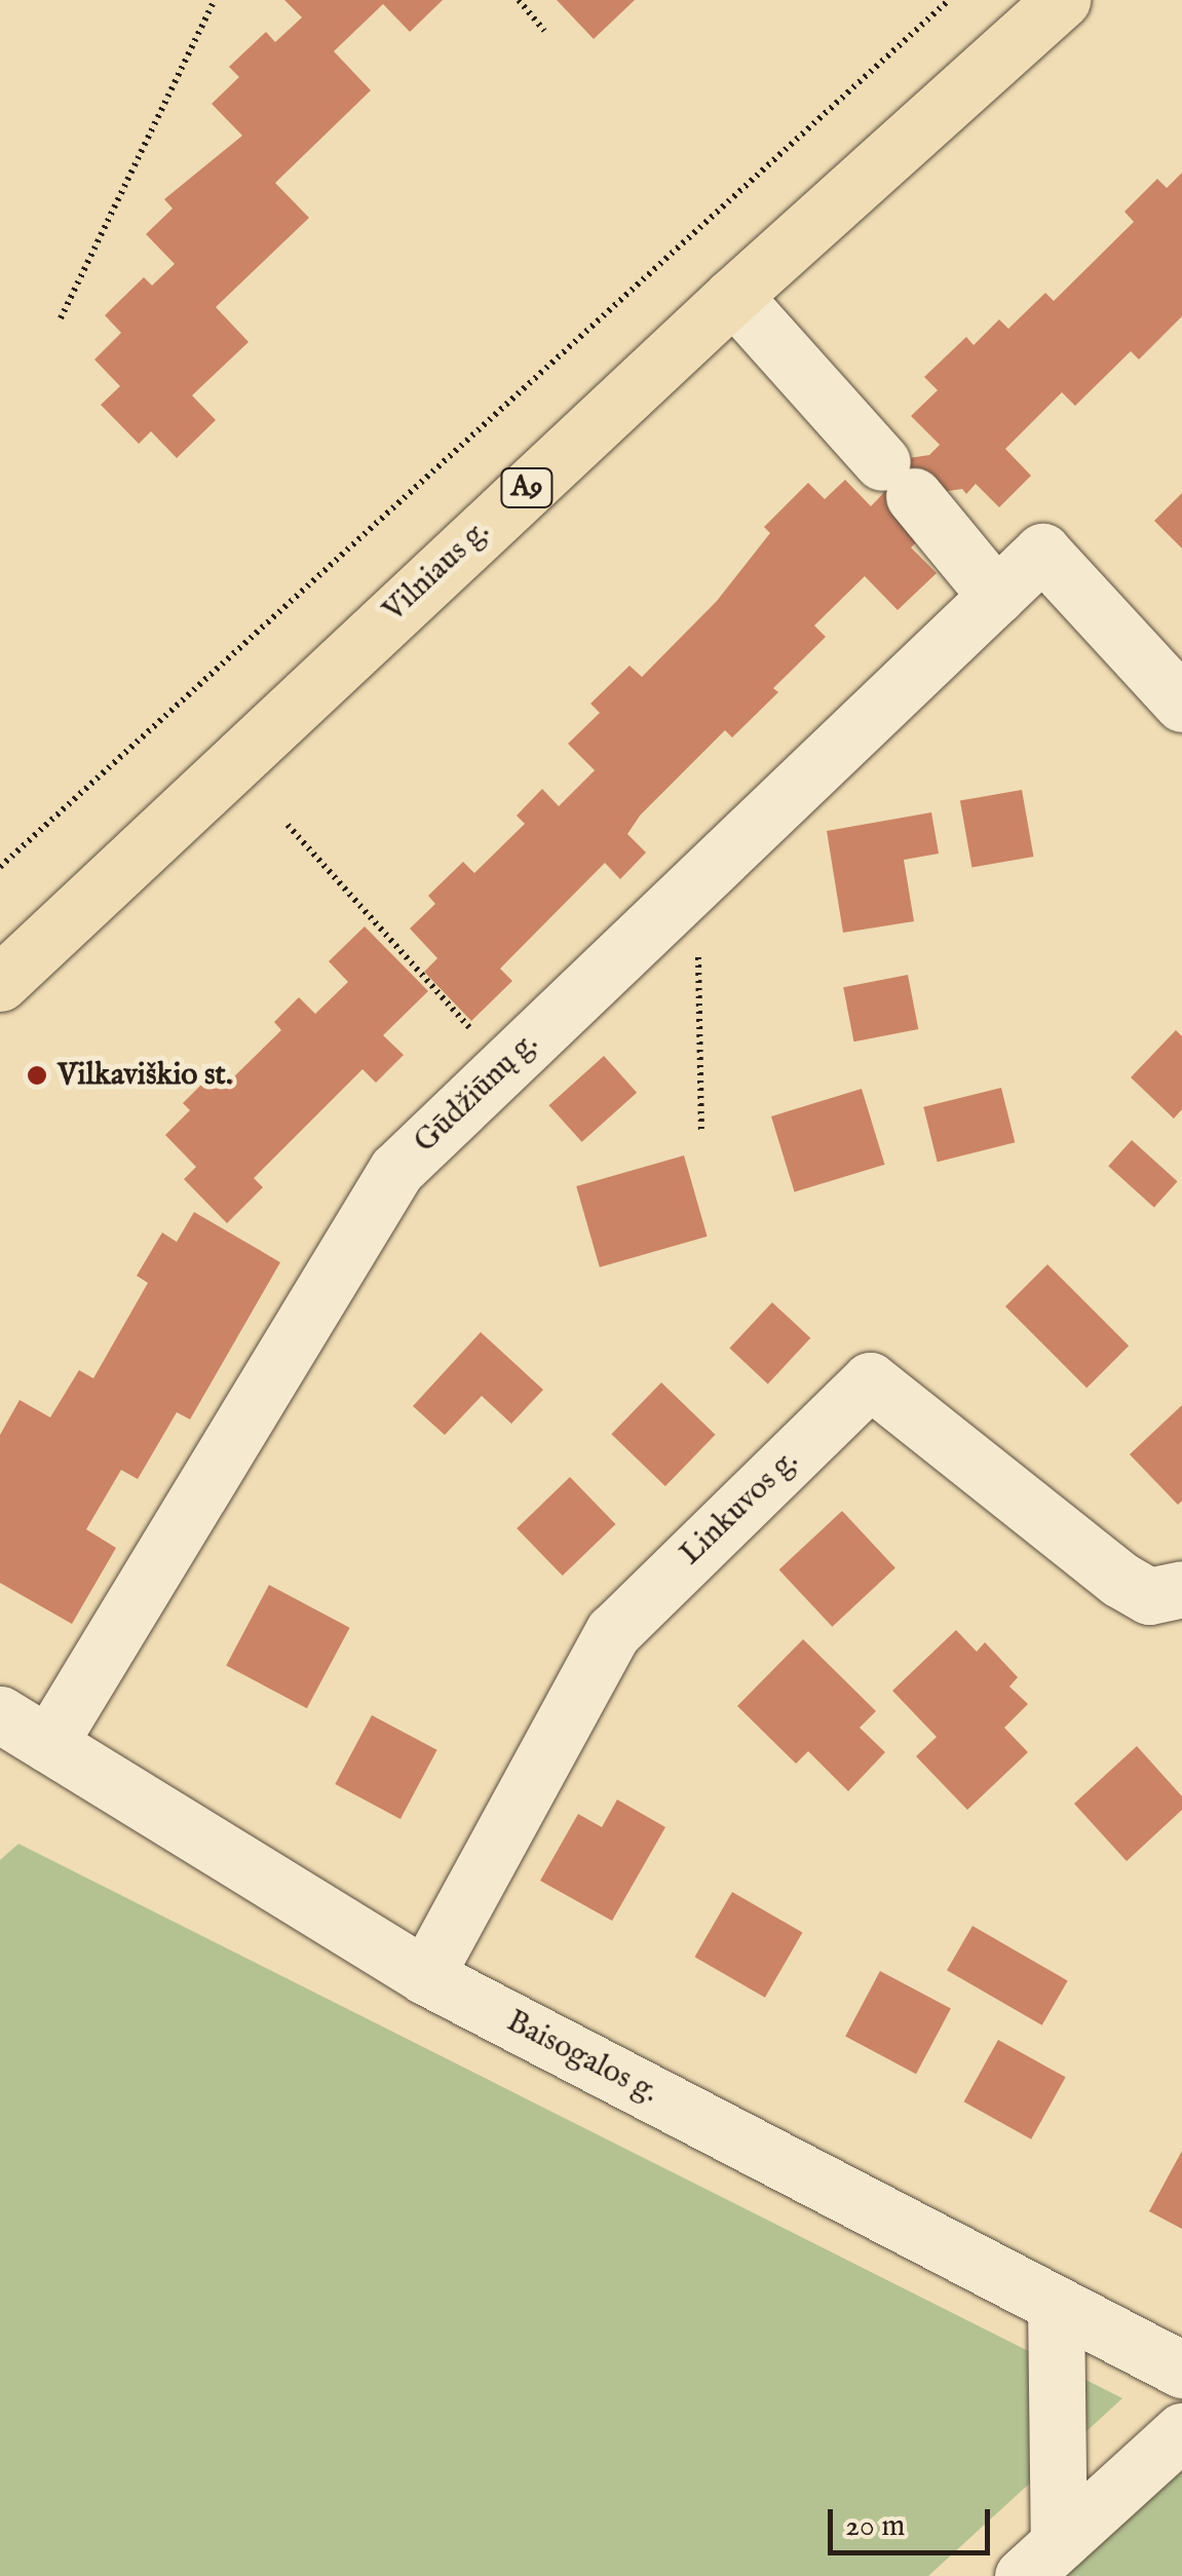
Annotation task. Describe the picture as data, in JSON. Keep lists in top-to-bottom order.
{
  "streets": {
    "highway": ["A9", "Vilniaus g."],
    "street": ["Gūdžiūnų g.", "Linkuvos g.", "Baisogalos g."]
  },
  "crossings": [
    ["Gūdžiūnų g.", "Baisogalos g."],
    ["Linkuvos g.", "Baisogalos g."]
  ],
  "places": ["Vilkaviškio st."],
  "scale_bar": "20 m"
}
